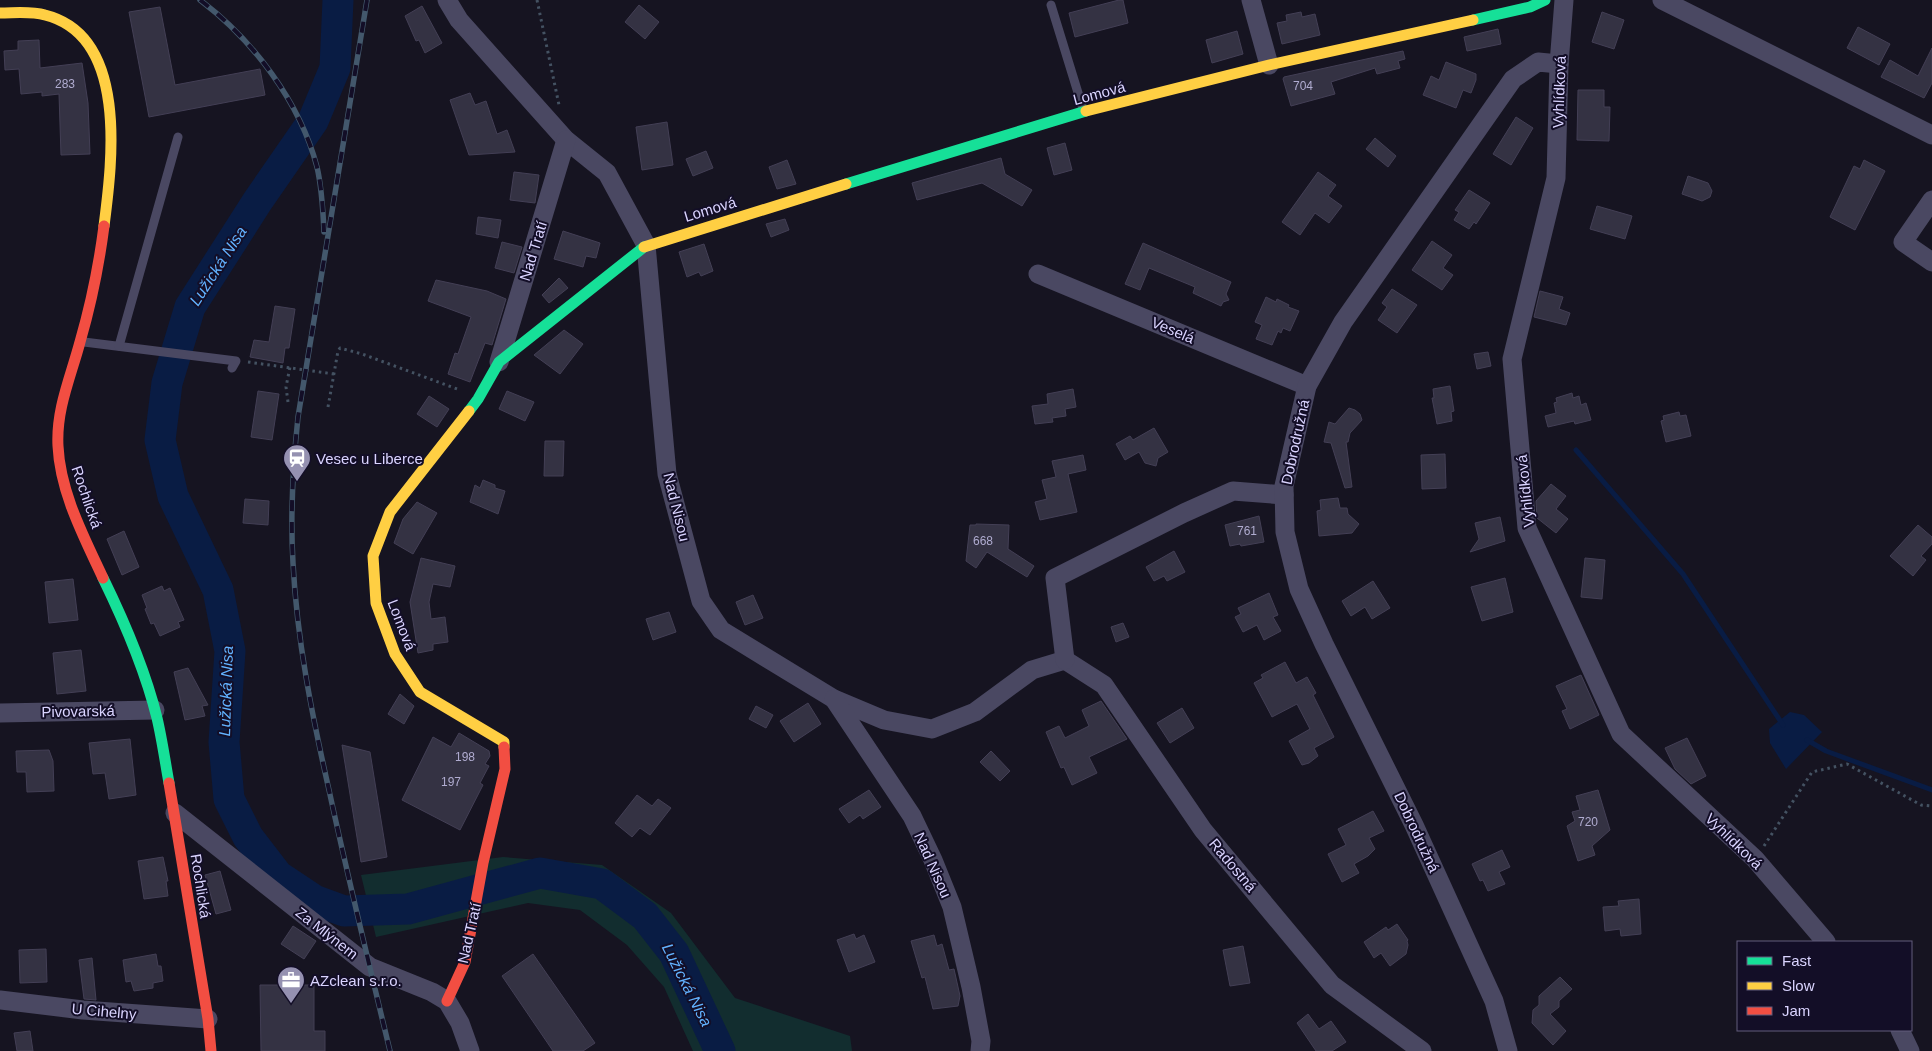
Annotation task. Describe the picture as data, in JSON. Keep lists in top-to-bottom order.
{
  "streets": {
    "street": [
      "Vyhlídková",
      "Lomová",
      "Nad Tratí",
      "Veselá",
      "Dobrodružná",
      "Rochlická",
      "Nad Nisou",
      "Pivovarská",
      "Radostná",
      "Za Mlýnem",
      "U Cihelny"
    ]
  },
  "crossings": [
    ["Vyhlídková", "Dobrodružná"],
    ["Lomová", "Nad Tratí"],
    ["Lomová", "Nad Nisou"],
    ["Nad Tratí", "Za Mlýnem"],
    ["Veselá", "Dobrodružná"],
    ["Rochlická", "Pivovarská"],
    ["Rochlická", "Za Mlýnem"],
    ["Rochlická", "U Cihelny"],
    ["Nad Nisou", "Radostná"]
  ],
  "water": ["Lužická Nisa"],
  "places": {
    "station": ["Vesec u Liberce"],
    "office": ["AZclean s.r.o."]
  },
  "house_numbers": [
    "283",
    "704",
    "761",
    "668",
    "198",
    "197",
    "720"
  ],
  "legend": ["Fast", "Slow", "Jam"]
}
